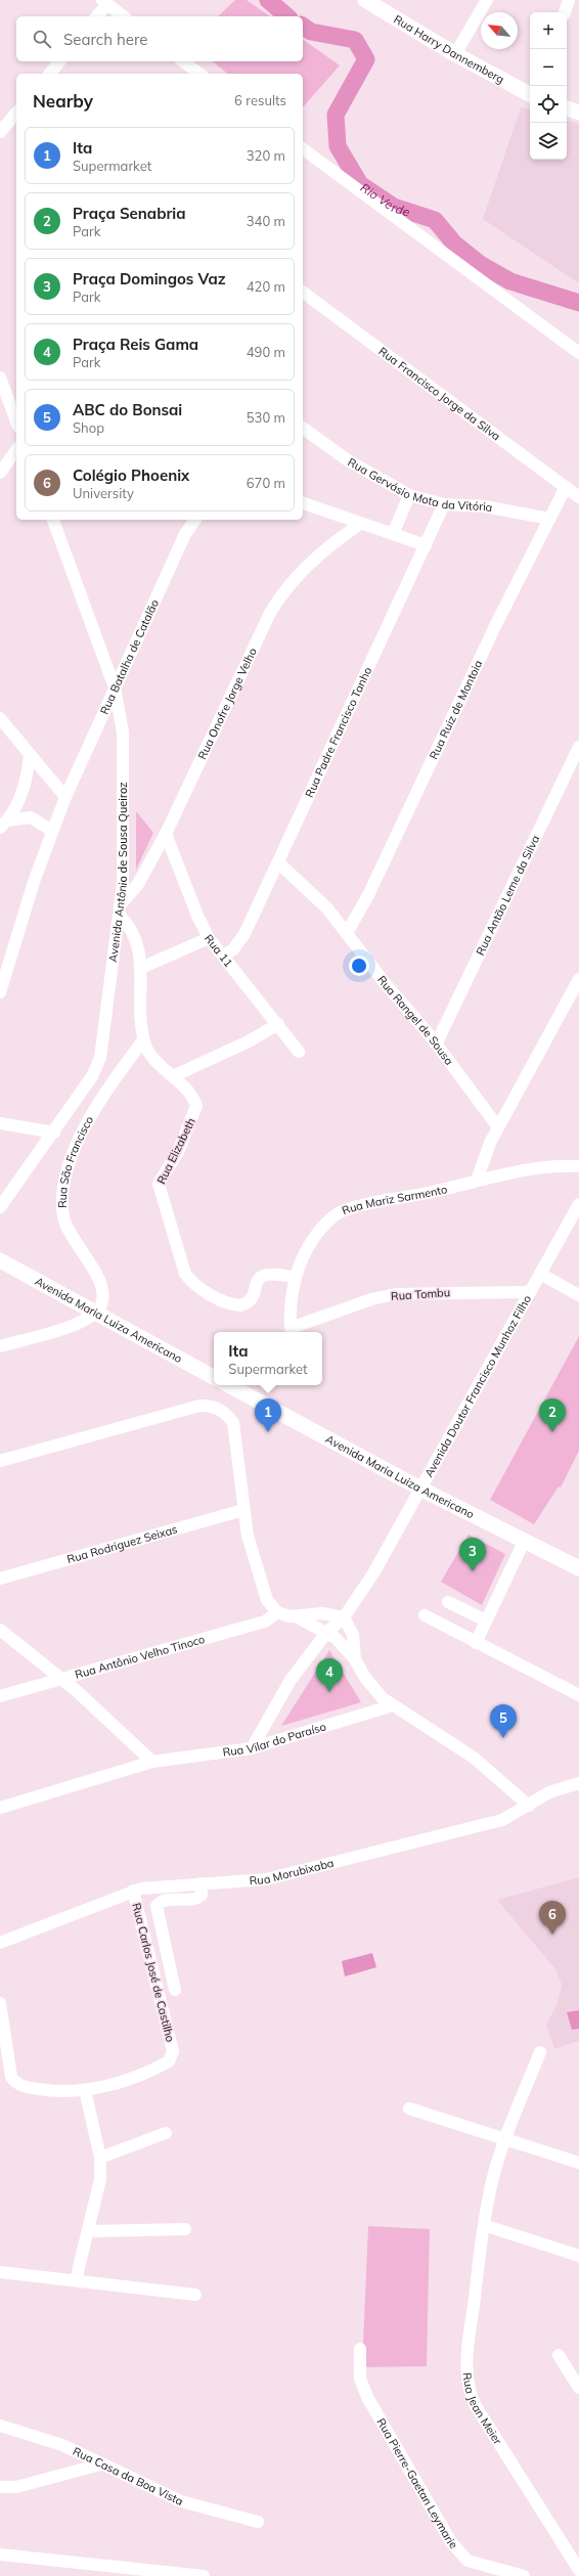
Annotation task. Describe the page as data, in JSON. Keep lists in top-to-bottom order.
{
  "streets": {
    "main road": ["Rua Harry Dannemberg", "Avenida Maria Luiza Americano"],
    "street": [
      "Rua Francisco Jorge da Silva",
      "Rua Gervásio Mota da Vitória",
      "Rua Batalha de Catalão",
      "Rua Onofre Jorge Velho",
      "Rua Ruiz de Montoia",
      "Rua Padre Francisco Tanho",
      "Avenida Antônio de Sousa Queiroz",
      "Rua Antão Leme da Silva",
      "Rua 11",
      "Rua Rangel de Sousa",
      "Rua Elizabeth",
      "Rua São Francisco",
      "Rua Mariz Sarmento",
      "Rua Tombu",
      "Avenida Doutor Francisco Munhoz Filho",
      "Rua Rodriguez Seixas",
      "Rua Antônio Velho Tinoco",
      "Rua Vilar do Paraíso",
      "Rua Morubixaba",
      "Rua Carlos José de Castilho",
      "Rua Jean Meier",
      "Rua Casa da Boa Vista",
      "Rua Pierre-Gaetan Leymarie"
    ]
  },
  "crossings": [
    ["Rua Francisco Jorge da Silva", "Rua Ruiz de Montoia"],
    ["Rua Gervásio Mota da Vitória", "Rua Ruiz de Montoia"],
    ["Rua Gervásio Mota da Vitória", "Rua Padre Francisco Tanho"],
    ["Rua Batalha de Catalão", "Avenida Antônio de Sousa Queiroz"],
    ["Rua Onofre Jorge Velho", "Avenida Antônio de Sousa Queiroz"],
    ["Rua Onofre Jorge Velho", "Rua 11"],
    ["Rua Onofre Jorge Velho", "Rua Elizabeth"],
    ["Rua Ruiz de Montoia", "Rua Rangel de Sousa"],
    ["Rua Padre Francisco Tanho", "Rua 11"],
    ["Rua Padre Francisco Tanho", "Rua Rangel de Sousa"],
    ["Avenida Antônio de Sousa Queiroz", "Rua Elizabeth"],
    ["Rua Antão Leme da Silva", "Rua Rangel de Sousa"],
    ["Rua Elizabeth", "Rua São Francisco"],
    ["Rua Elizabeth", "Rua Mariz Sarmento"],
    ["Rua São Francisco", "Avenida Maria Luiza Americano"],
    ["Rua Mariz Sarmento", "Rua Tombu"],
    ["Rua Tombu", "Avenida Doutor Francisco Munhoz Filho"],
    ["Avenida Maria Luiza Americano", "Avenida Doutor Francisco Munhoz Filho"],
    ["Avenida Doutor Francisco Munhoz Filho", "Rua Vilar do Paraíso"],
    ["Rua Morubixaba", "Rua Carlos José de Castilho"]
  ],
  "water": ["Rio Verde"],
  "north": "top left",
  "page": {
    "map_buttons": ["+", "−"],
    "search": "Search here",
    "heading": ["Nearby", "6 results"],
    "list": [
      {
        "mark": "1",
        "name": "Ita",
        "note": "Supermarket",
        "value": "320 m"
      },
      {
        "mark": "2",
        "name": "Praça Senabria",
        "note": "Park",
        "value": "340 m"
      },
      {
        "mark": "3",
        "name": "Praça Domingos Vaz",
        "note": "Park",
        "value": "420 m"
      },
      {
        "mark": "4",
        "name": "Praça Reis Gama",
        "note": "Park",
        "value": "490 m"
      },
      {
        "mark": "5",
        "name": "ABC do Bonsai",
        "note": "Shop",
        "value": "530 m"
      },
      {
        "mark": "6",
        "name": "Colégio Phoenix",
        "note": "University",
        "value": "670 m"
      }
    ],
    "popup": ["Ita", "Supermarket"],
    "pins": [
      "1",
      "2",
      "3",
      "4",
      "5",
      "6"
    ]
  }
}
